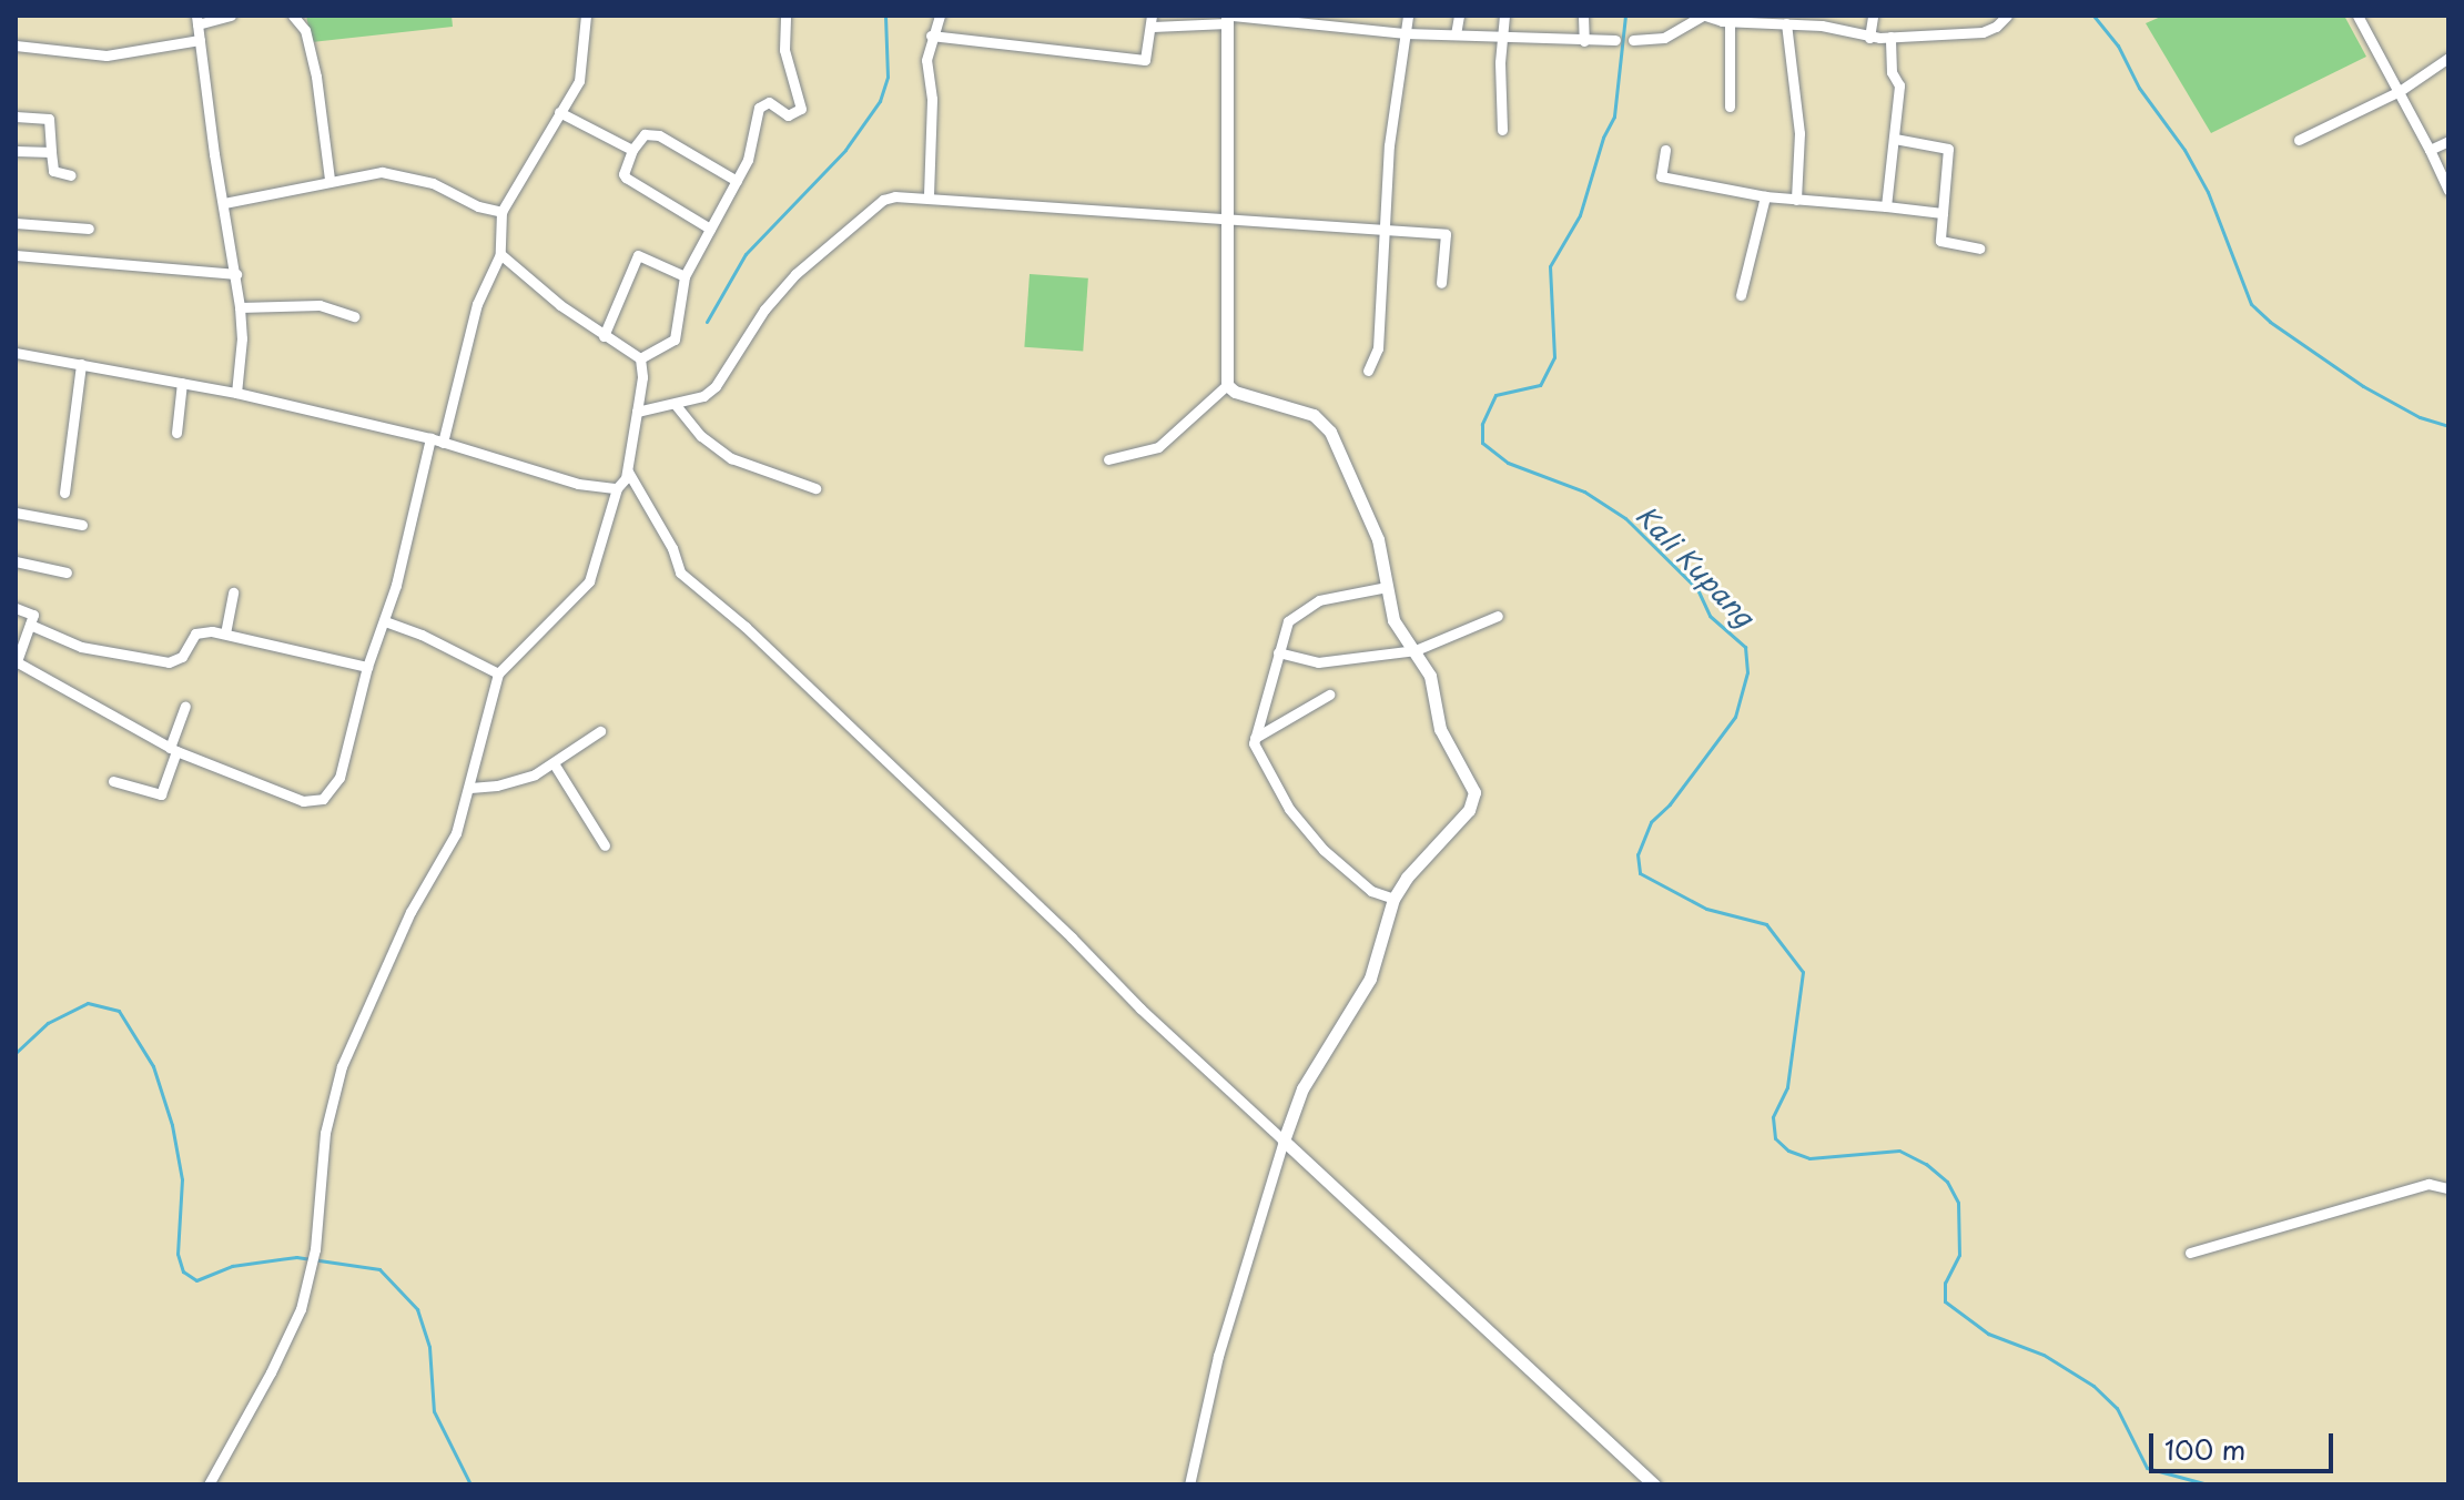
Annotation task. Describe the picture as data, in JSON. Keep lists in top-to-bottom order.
{
  "water": ["Kali Kupang"],
  "scale_bar": "100 m"
}
